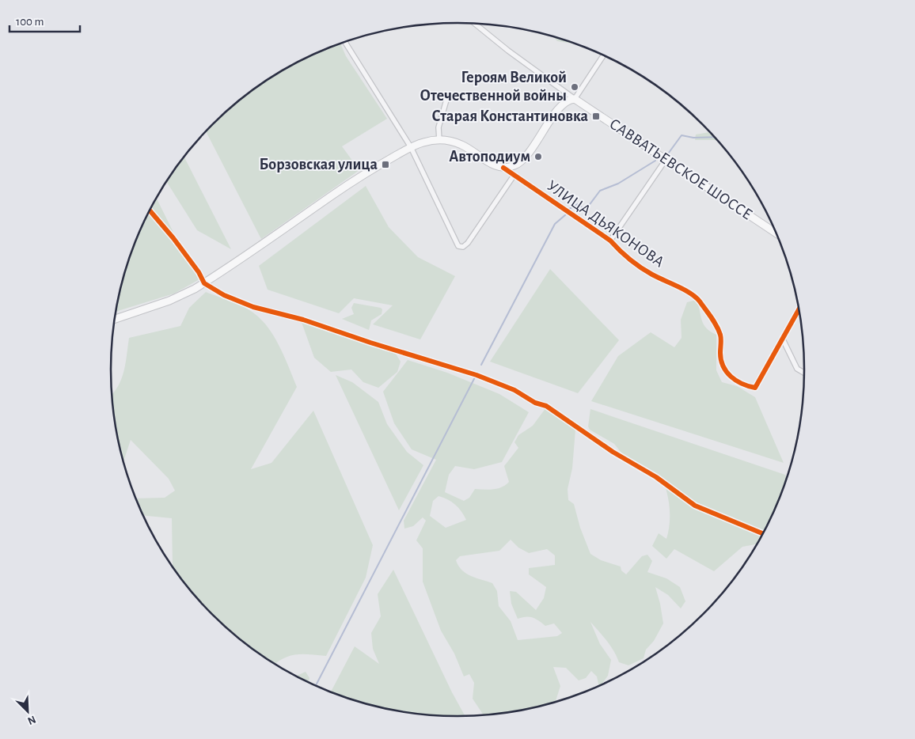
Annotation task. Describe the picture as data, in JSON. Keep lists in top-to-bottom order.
{
  "streets": {
    "main road": ["САВВАТЬЕВСКОЕ ШОССЕ", "УЛИЦА ДЬЯКОНОВА"]
  },
  "places": {
    "other": ["Героям Великой Отечественной войны", "Автоподиум"],
    "transit": ["Старая Константиновка", "Борзовская улица"]
  },
  "scale_bar": "100 m",
  "north": "bottom right"
}
